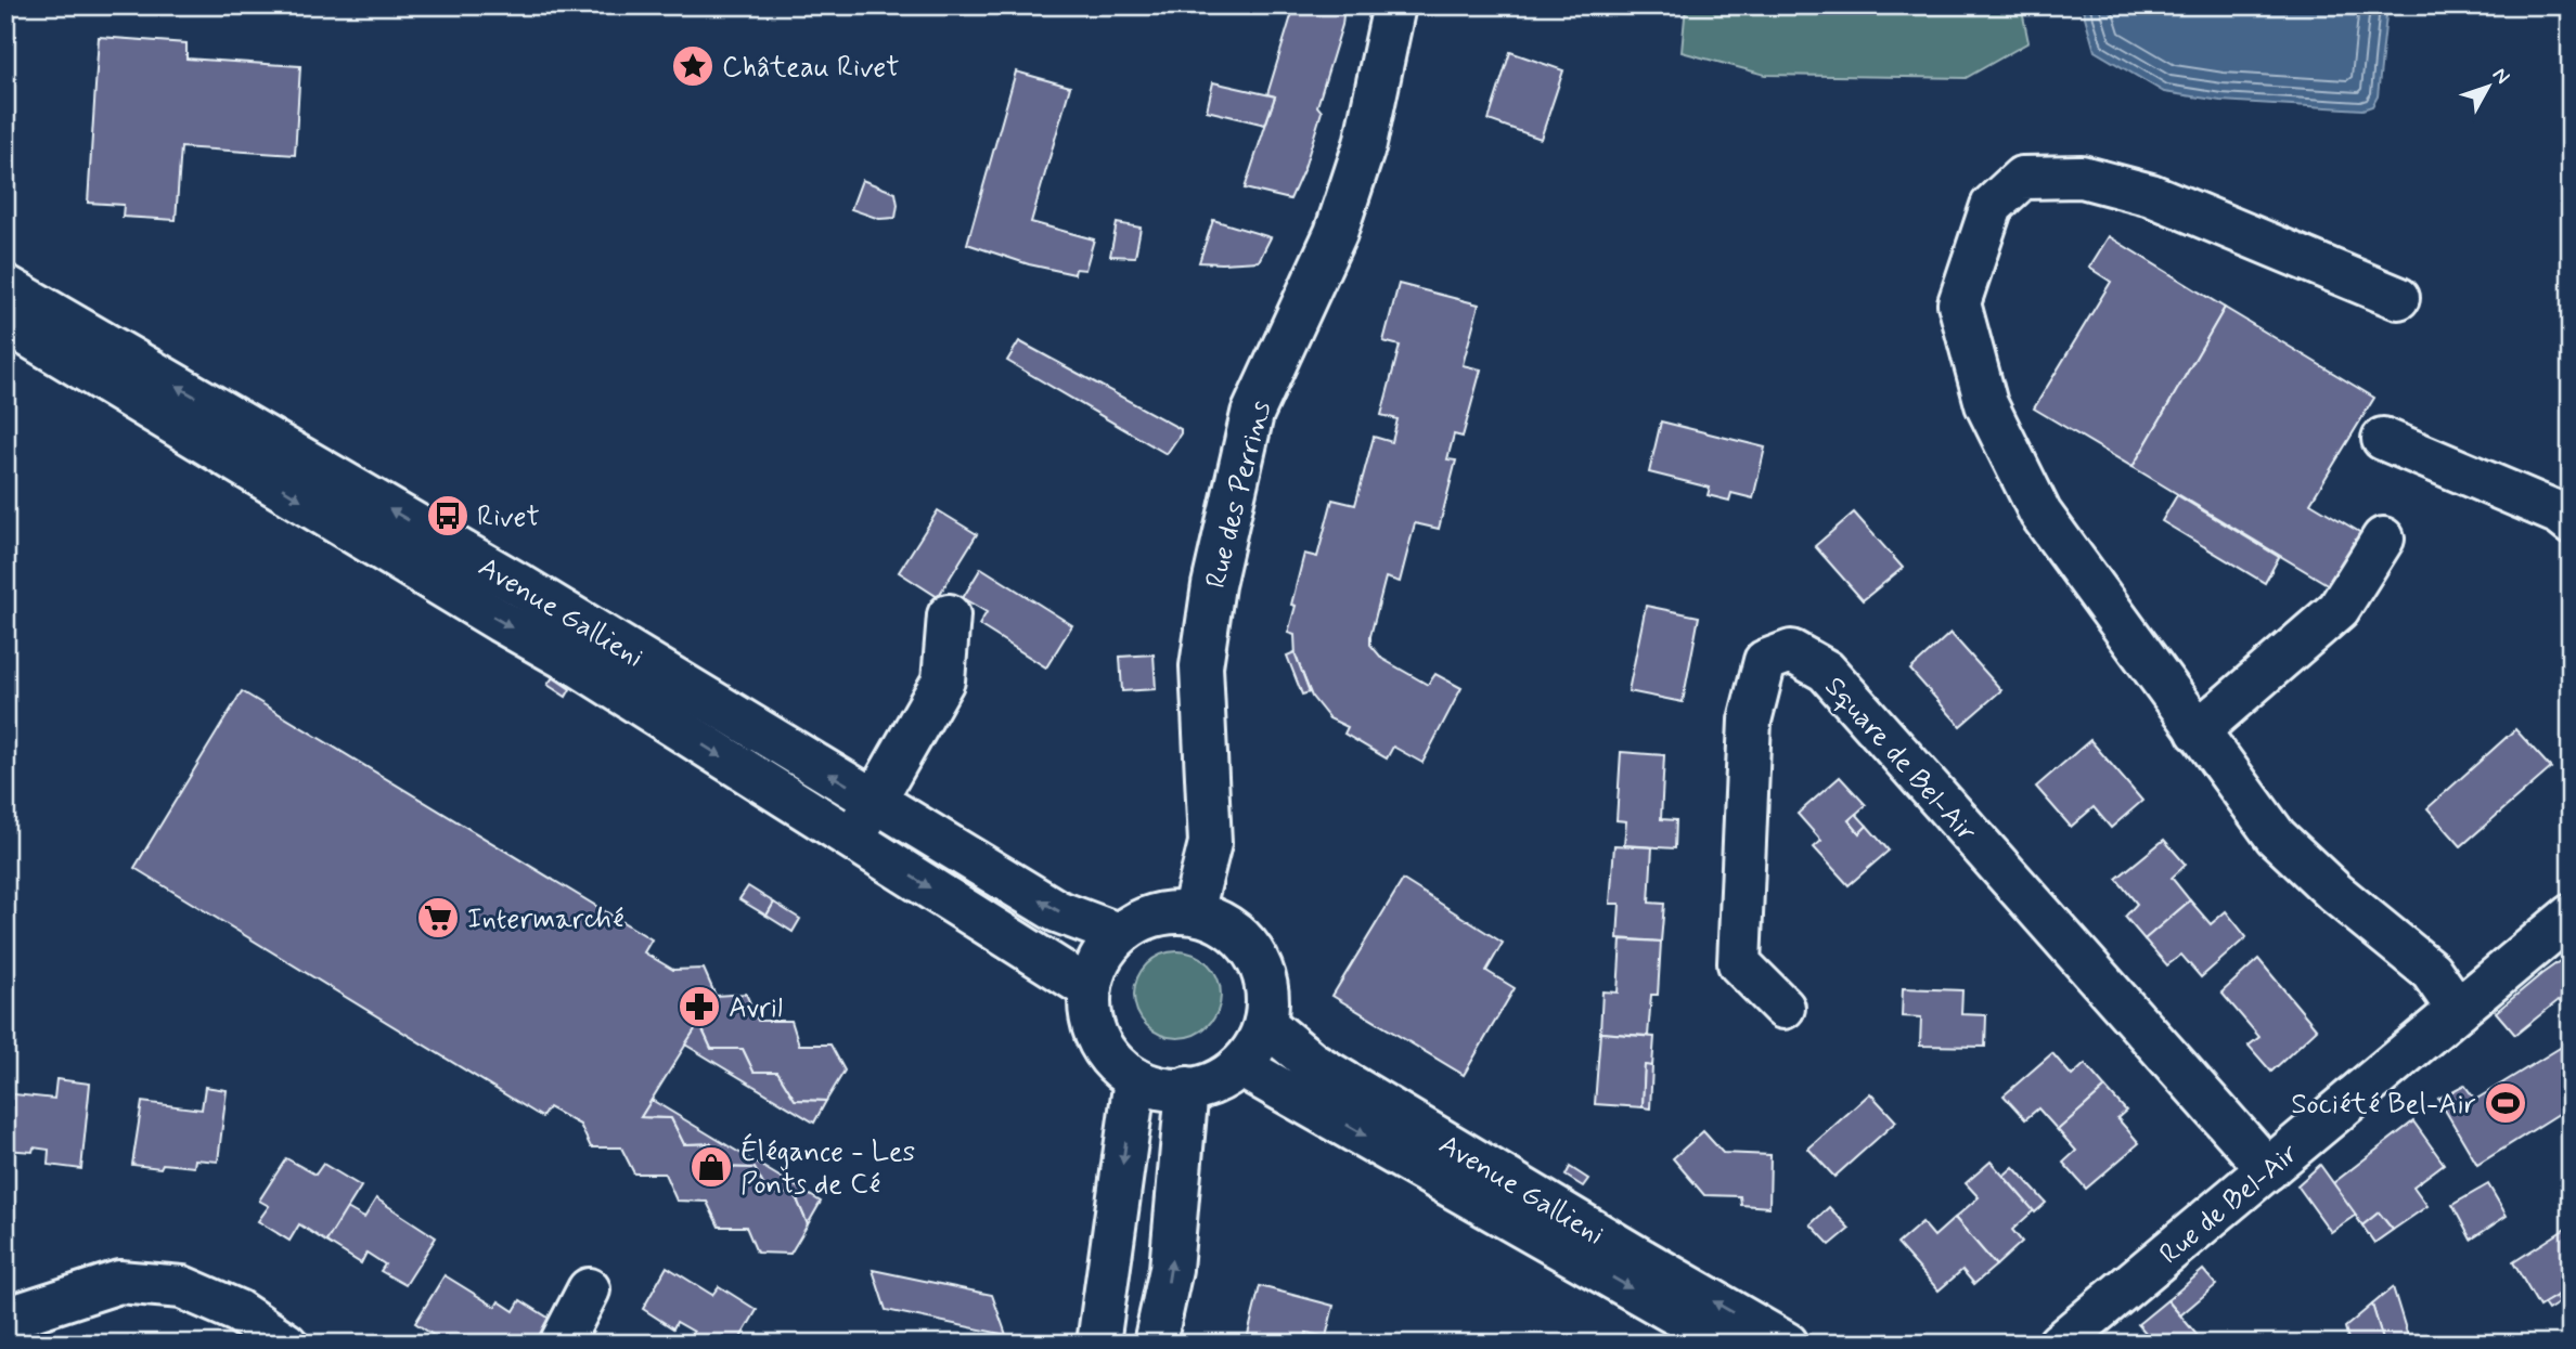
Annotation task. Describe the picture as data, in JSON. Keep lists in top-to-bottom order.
{
  "streets": {
    "main road": [
      "Rue des Perrins",
      "Avenue Gallieni",
      "Square de Bel-Air",
      "Rue de Bel-Air"
    ]
  },
  "crossings": [
    ["Rue des Perrins", "Avenue Gallieni"],
    ["Square de Bel-Air", "Rue de Bel-Air"]
  ],
  "places": {
    "place": ["Château Rivet"],
    "bus stop": ["Rivet"],
    "supermarket": ["Intermarché"],
    "pharmacy": ["Avril"],
    "sports": ["Société Bel-Air"],
    "shop": ["Élégance - Les Ponts de Cé"]
  },
  "north": "top right"
}
